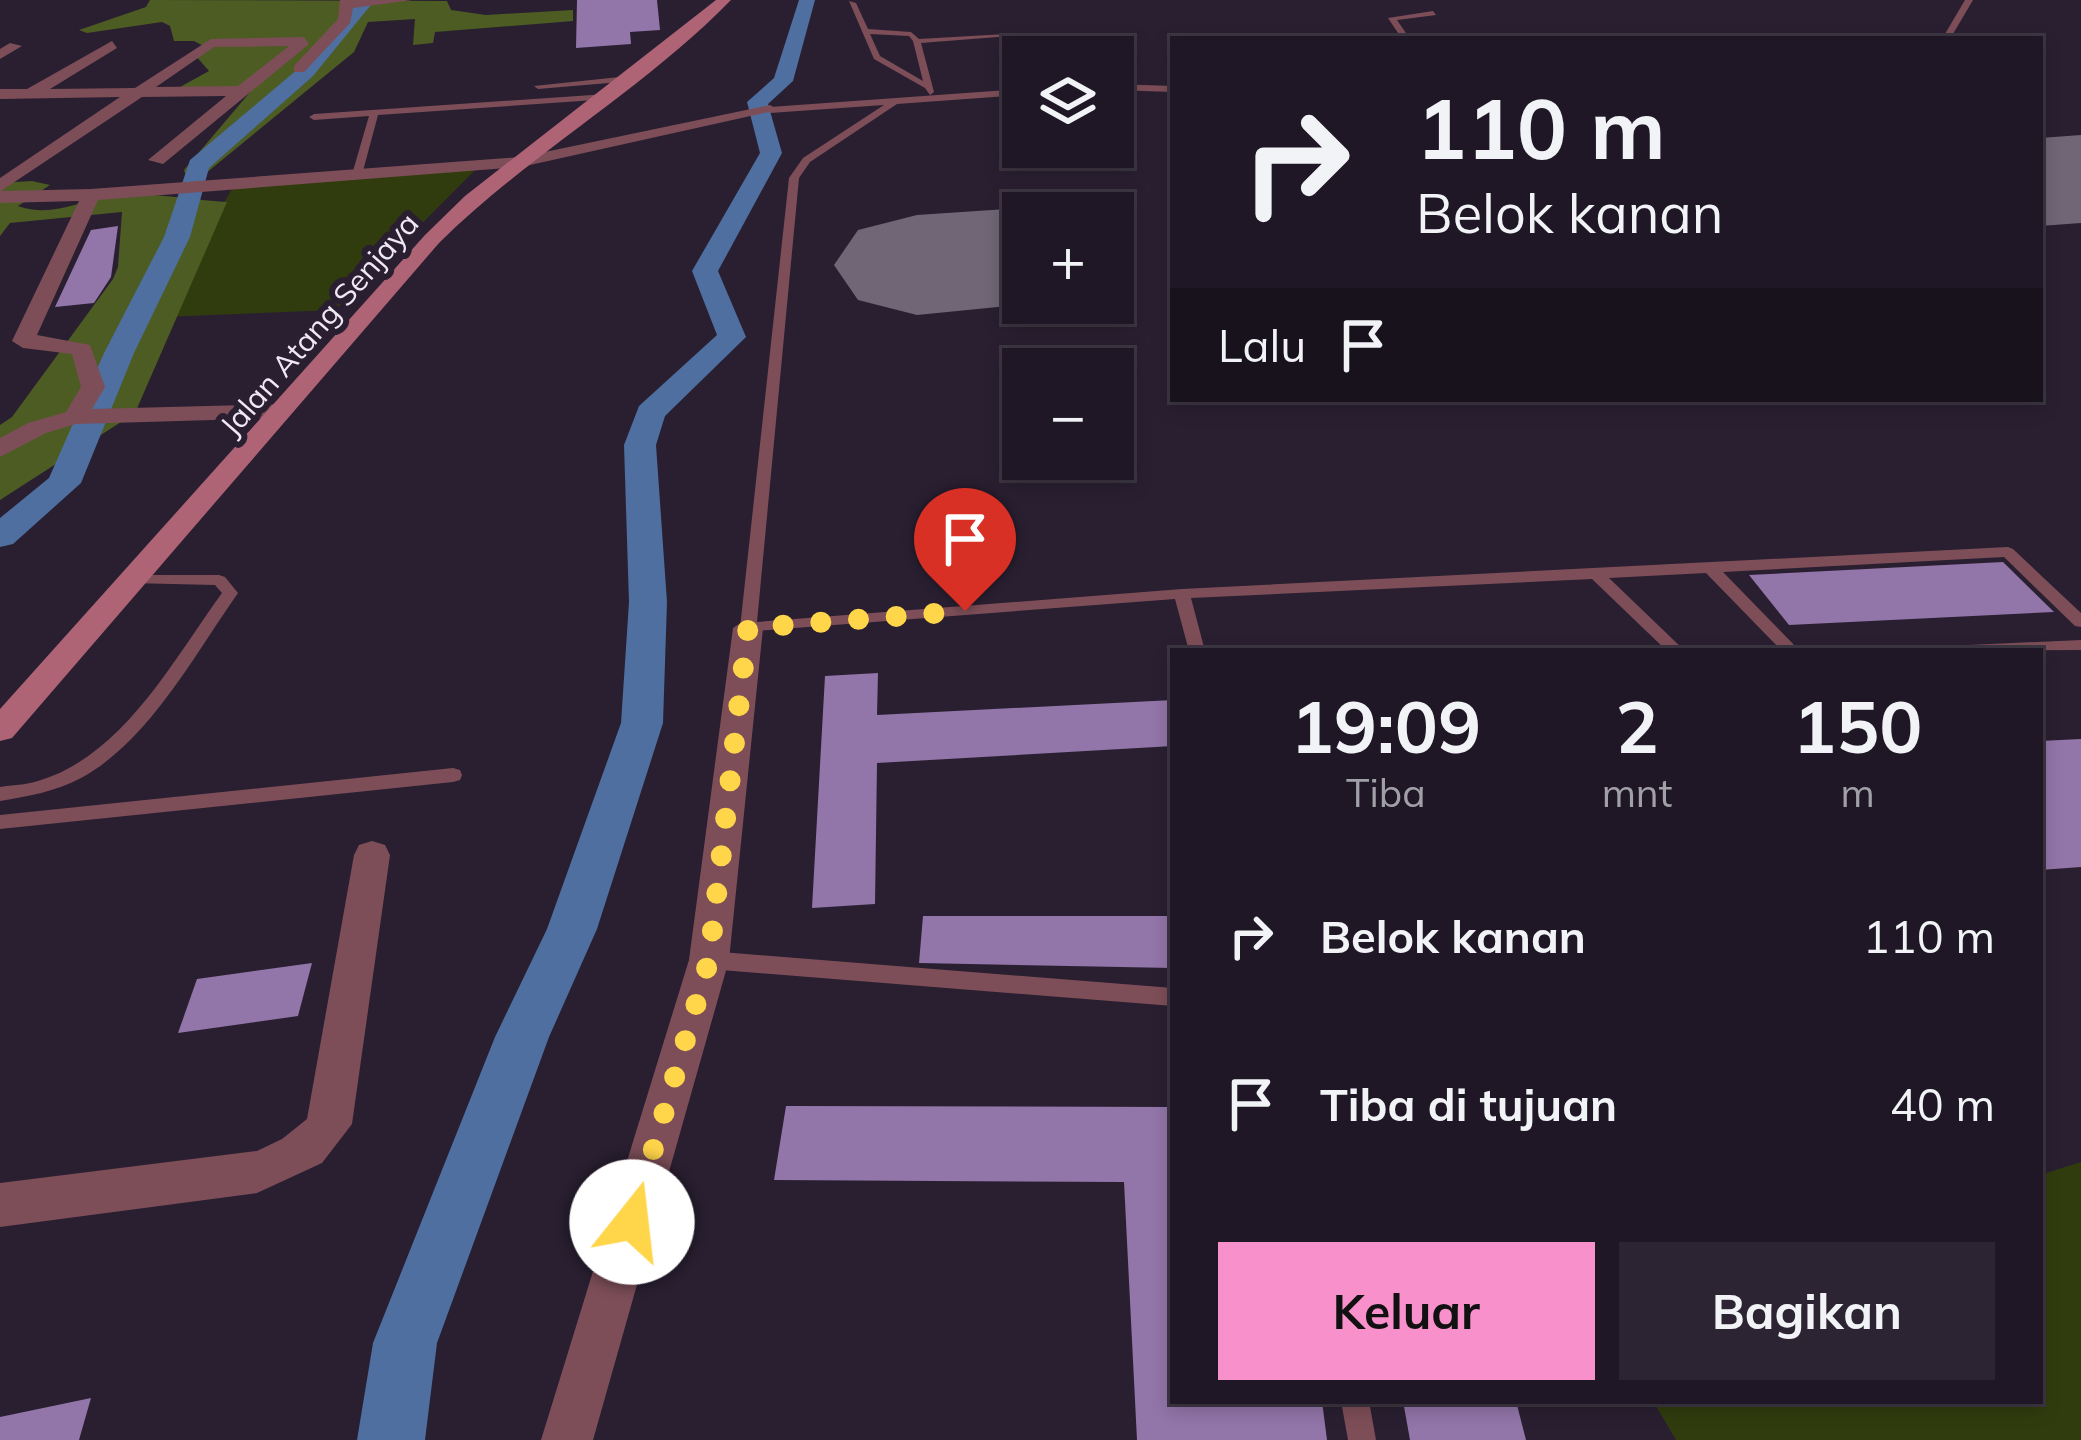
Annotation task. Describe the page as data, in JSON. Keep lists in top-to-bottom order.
{
  "streets": {
    "main road": ["Jalan Atang Senjaya"]
  },
  "page": {
    "map_buttons": ["+", "−"],
    "turn": ["110 m", "Belok kanan"],
    "then": "Lalu",
    "eta": [
      "19:09",
      "Tiba",
      "2",
      "mnt",
      "150",
      "m"
    ],
    "list": [
      {
        "name": "Belok kanan",
        "value": "110 m"
      },
      {
        "name": "Tiba di tujuan",
        "value": "40 m"
      }
    ],
    "buttons": ["Keluar", "Bagikan"]
  }
}
